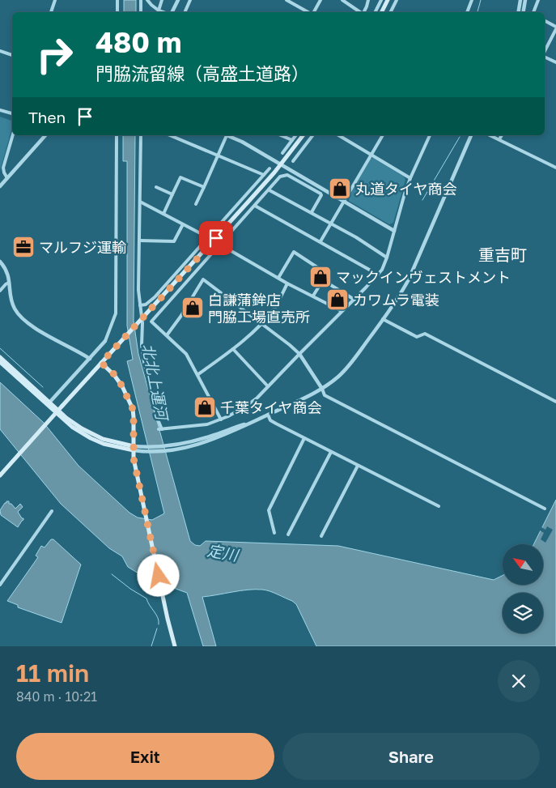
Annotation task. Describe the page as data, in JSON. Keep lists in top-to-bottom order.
{
  "districts": ["重吉町"],
  "water": ["北北上運河", "定川"],
  "places": {
    "shop": [
      "丸道タイヤ商会",
      "マックインヴェストメント",
      "カワムラ電装",
      "白謙蒲鉾店 門脇工場直売所",
      "千葉タイヤ商会"
    ],
    "office": ["マルフジ運輸"]
  },
  "north": "top left",
  "page": {
    "turn": ["480 m", "門脇流留線（高盛土道路）"],
    "then": "Then",
    "heading": ["11 min", "840 m · 10:21"],
    "buttons": ["Exit", "Share"]
  }
}
